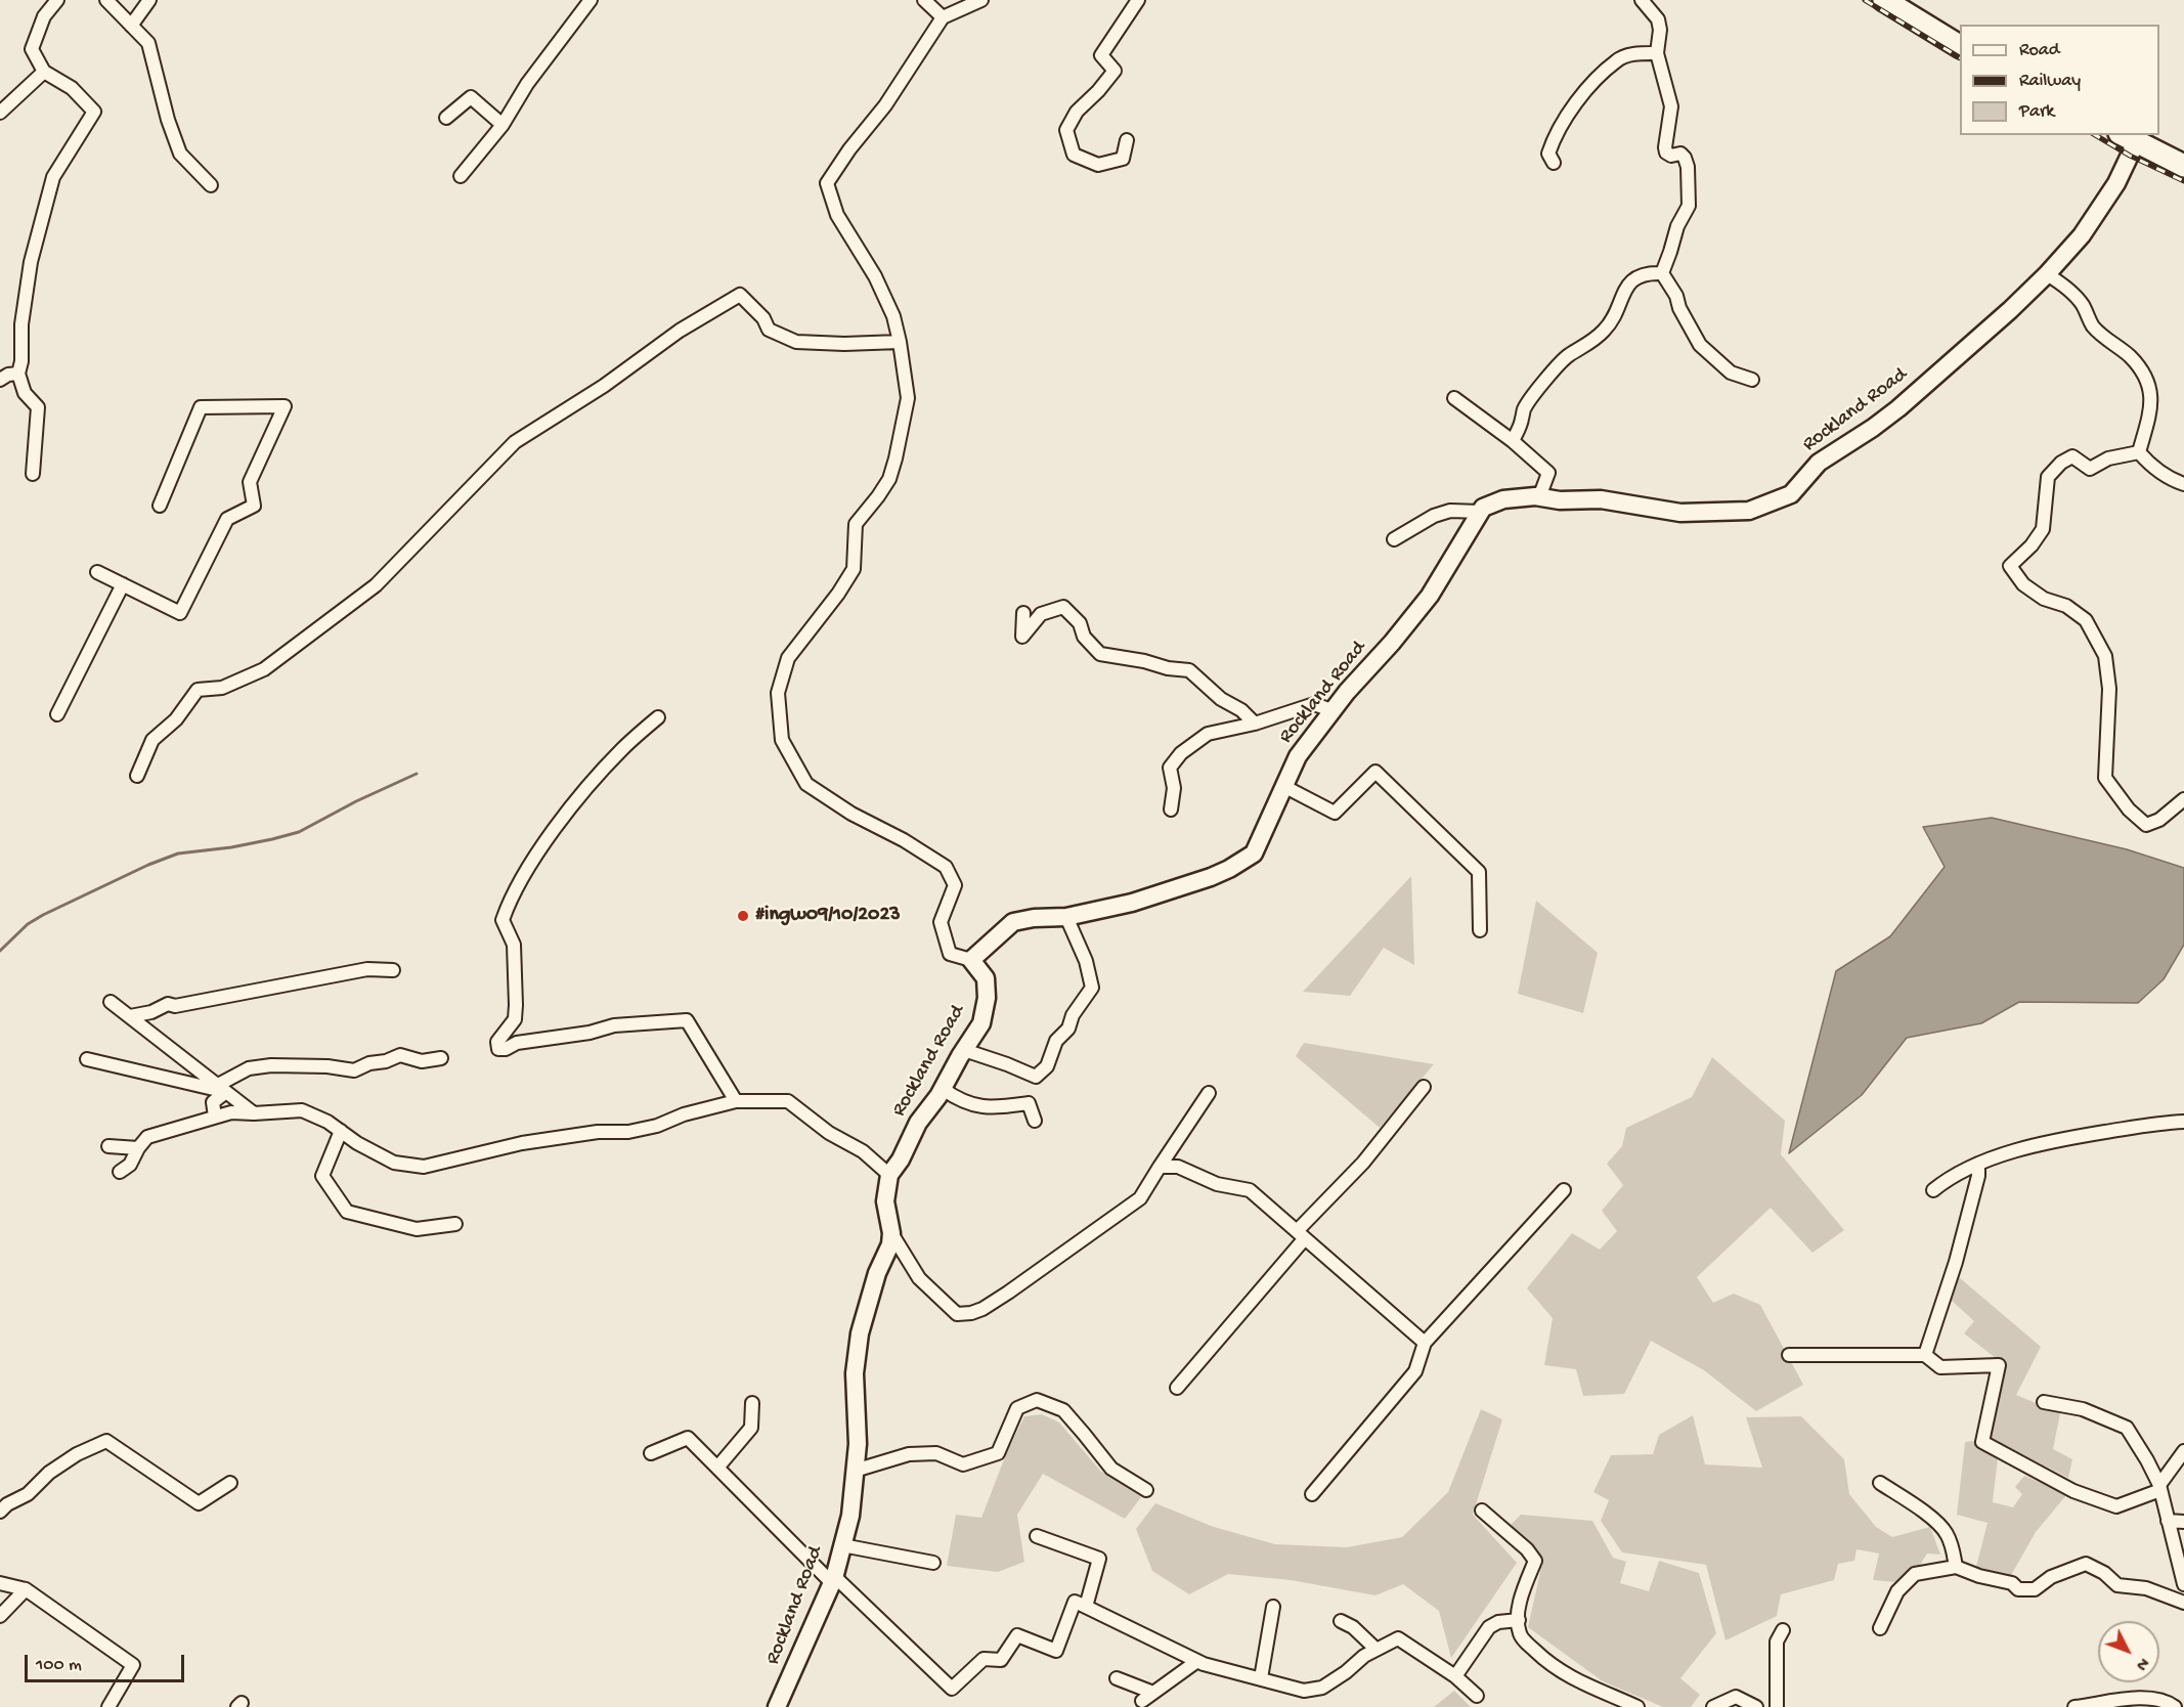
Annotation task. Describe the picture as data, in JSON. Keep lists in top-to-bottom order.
{
  "streets": {
    "street": ["Rockland Road"]
  },
  "places": ["#ingw09/10/2023"],
  "legend": ["Road", "Railway", "Park"],
  "scale_bar": "100 m",
  "north": "bottom right"
}
